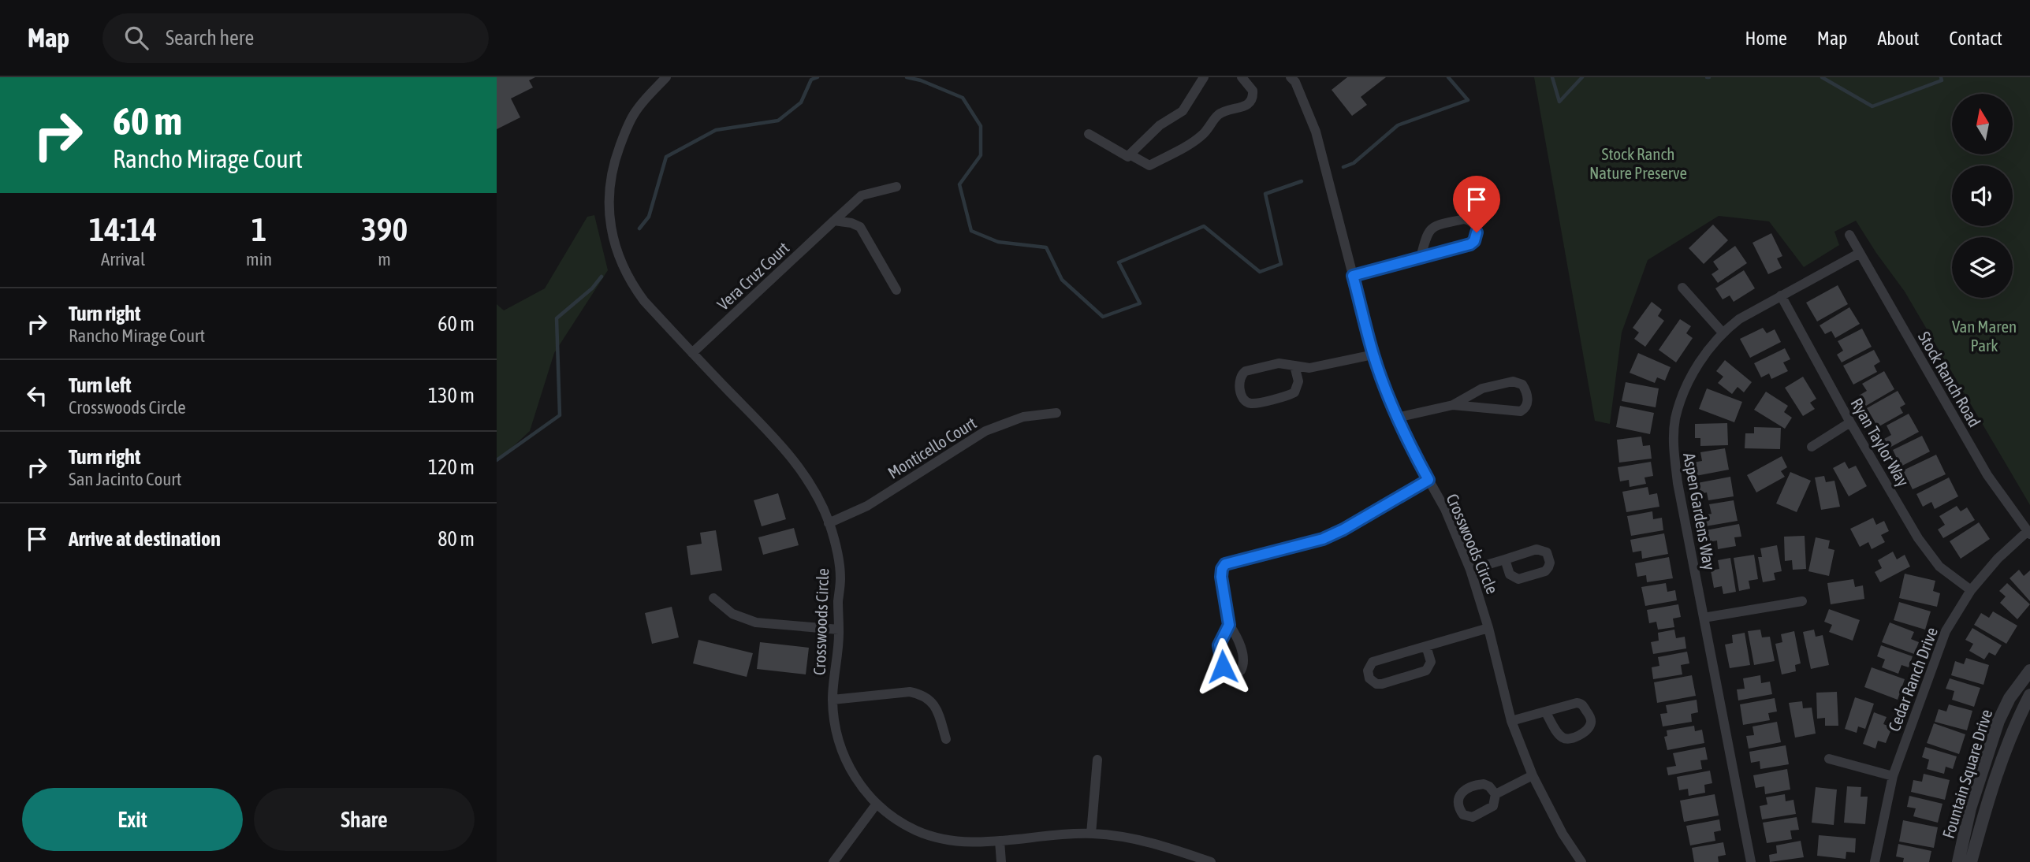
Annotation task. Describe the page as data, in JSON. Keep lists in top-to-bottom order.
{
  "streets": {
    "street": [
      "Vera Cruz Court",
      "Stock Ranch Road",
      "Ryan Taylor Way",
      "Monticello Court",
      "Aspen Gardens Way",
      "Crosswoods Circle",
      "Cedar Ranch Drive",
      "Fountain Square Drive"
    ]
  },
  "crossings": [
    ["Vera Cruz Court", "Crosswoods Circle"],
    ["Stock Ranch Road", "Aspen Gardens Way"],
    ["Stock Ranch Road", "Cedar Ranch Drive"],
    ["Ryan Taylor Way", "Aspen Gardens Way"],
    ["Ryan Taylor Way", "Cedar Ranch Drive"],
    ["Monticello Court", "Crosswoods Circle"]
  ],
  "parks": ["Stock Ranch Nature Preserve", "Van Maren Park"],
  "north": "top",
  "page": {
    "header": "Map",
    "search": "Search here",
    "nav": [
      "Home",
      "Map",
      "About",
      "Contact"
    ],
    "turn": ["60 m", "Rancho Mirage Court"],
    "eta": [
      "14:14",
      "Arrival",
      "1",
      "min",
      "390",
      "m"
    ],
    "list": [
      {
        "name": "Turn right",
        "note": "Rancho Mirage Court",
        "value": "60 m"
      },
      {
        "name": "Turn left",
        "note": "Crosswoods Circle",
        "value": "130 m"
      },
      {
        "name": "Turn right",
        "note": "San Jacinto Court",
        "value": "120 m"
      },
      {
        "name": "Arrive at destination",
        "value": "80 m"
      }
    ],
    "buttons": ["Exit", "Share"]
  }
}
